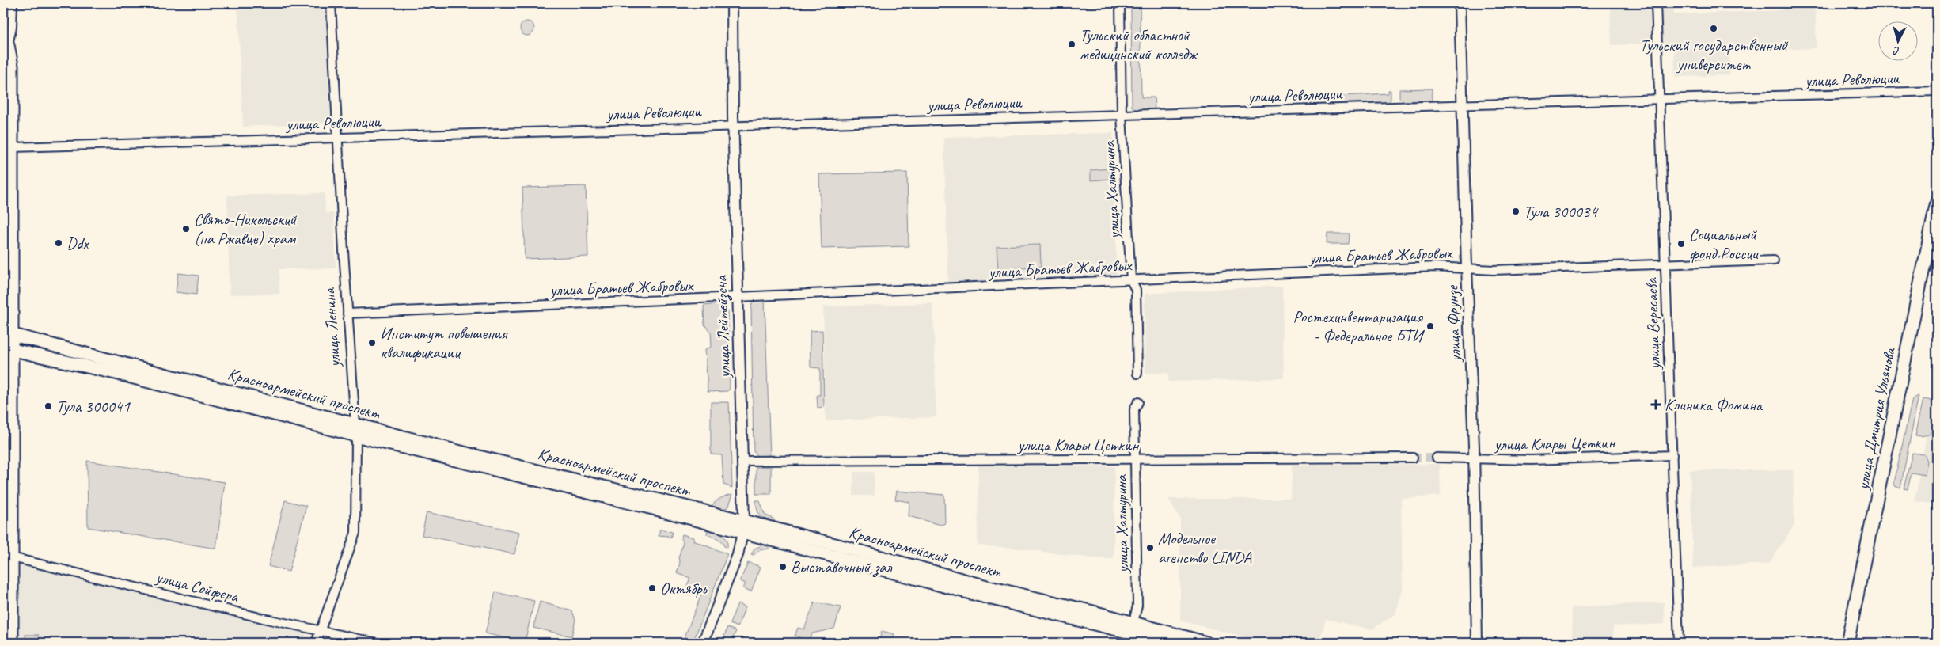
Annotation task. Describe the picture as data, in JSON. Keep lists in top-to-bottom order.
{
  "streets": {
    "main road": ["Красноармейский проспект", "улица Дмитрия Ульянова"],
    "street": [
      "улица Революции",
      "улица Халтурина",
      "улица Братьев Жабровых",
      "улица Фрунзе",
      "улица Вересаева",
      "улица Лейтейзена",
      "улица Ленина",
      "улица Клары Цеткин",
      "улица Сойфера"
    ]
  },
  "crossings": [
    ["улица Революции", "улица Халтурина"],
    ["улица Революции", "улица Фрунзе"],
    ["улица Революции", "улица Вересаева"],
    ["улица Революции", "улица Лейтейзена"],
    ["улица Революции", "улица Ленина"],
    ["улица Халтурина", "улица Братьев Жабровых"],
    ["улица Халтурина", "Красноармейский проспект"],
    ["улица Халтурина", "улица Клары Цеткин"],
    ["улица Братьев Жабровых", "улица Фрунзе"],
    ["улица Братьев Жабровых", "улица Вересаева"],
    ["улица Братьев Жабровых", "улица Лейтейзена"],
    ["улица Братьев Жабровых", "улица Ленина"],
    ["улица Фрунзе", "улица Клары Цеткин"],
    ["улица Вересаева", "улица Клары Цеткин"],
    ["улица Лейтейзена", "Красноармейский проспект"],
    ["улица Лейтейзена", "улица Клары Цеткин"],
    ["улица Ленина", "Красноармейский проспект"],
    ["улица Ленина", "улица Сойфера"]
  ],
  "places": {
    "other": [
      "Тульский государственный университет",
      "Тульский областной медицинский колледж",
      "Тула 300034",
      "Свято-Никольский (на Ржавце) храм",
      "Ddx",
      "Социальный фонд России",
      "Ростехинвентаризация - Федеральное БТИ",
      "Институт повышения квалификации",
      "Тула 300041",
      "Модельное агенство LINDA",
      "Выставочный зал",
      "Октябрь"
    ],
    "health": ["Клиника Фомина"]
  },
  "north": "bottom"
}
